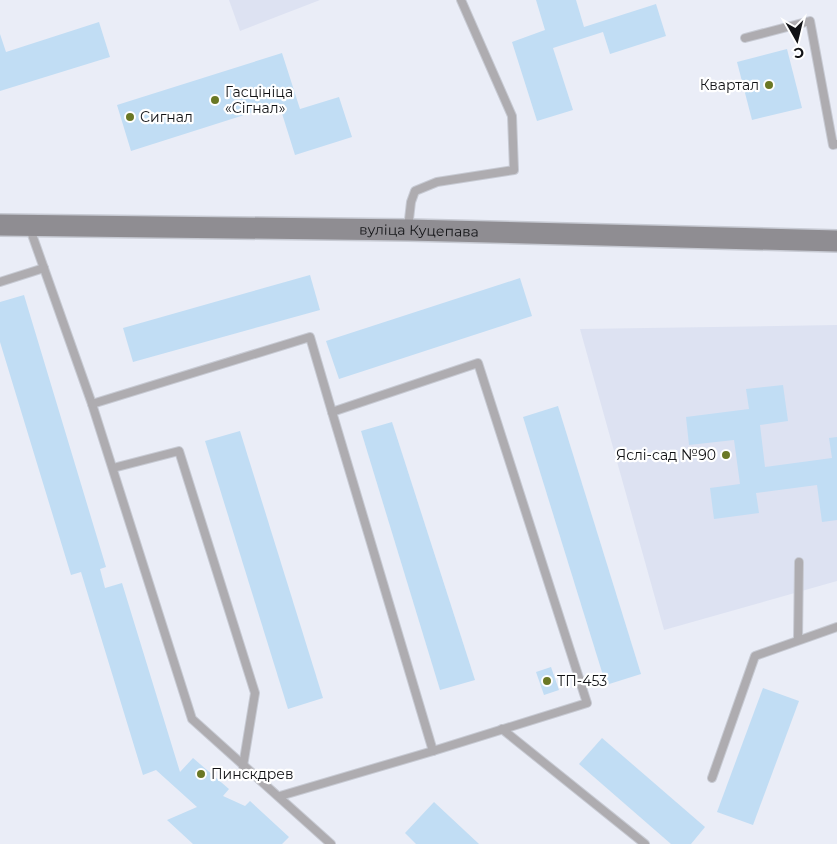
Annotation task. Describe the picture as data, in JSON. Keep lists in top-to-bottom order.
{
  "streets": {
    "main road": ["вуліца Куцепава"]
  },
  "places": [
    "Квартал",
    "Гасцініца «Сігнал»",
    "Сигнал",
    "Яслі-сад №90",
    "ТП-453",
    "Пинскдрев"
  ],
  "north": "bottom"
}
